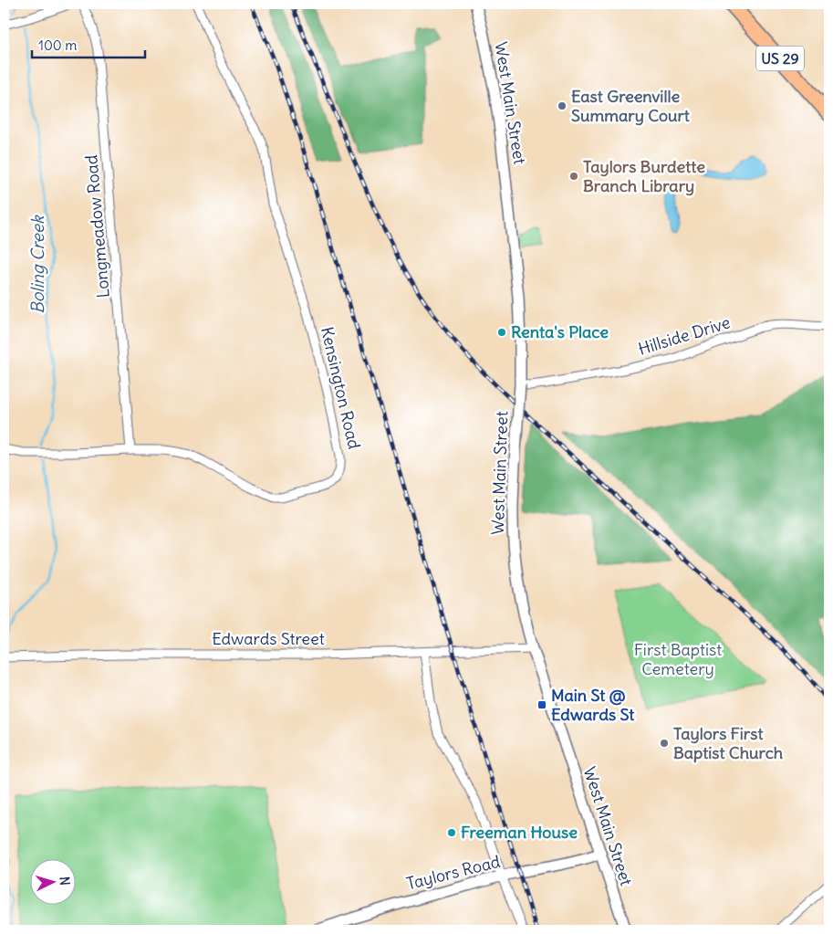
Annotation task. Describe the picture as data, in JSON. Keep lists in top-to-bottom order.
{
  "streets": {
    "main road": ["US 29"],
    "street": [
      "West Main Street",
      "Longmeadow Road",
      "Hillside Drive",
      "Kensington Road",
      "Edwards Street",
      "Taylors Road"
    ]
  },
  "crossings": [
    ["West Main Street", "Hillside Drive"],
    ["West Main Street", "Edwards Street"],
    ["West Main Street", "Taylors Road"],
    ["Longmeadow Road", "Kensington Road"]
  ],
  "water": ["Boling Creek"],
  "parks": ["First Baptist Cemetery"],
  "places": {
    "other": [
      "East Greenville Summary Court",
      "Taylors Burdette Branch Library",
      "Renta's Place",
      "Taylors First Baptist Church",
      "Freeman House"
    ],
    "transit": ["Main St @ Edwards St"]
  },
  "scale_bar": "100 m",
  "north": "right"
}
